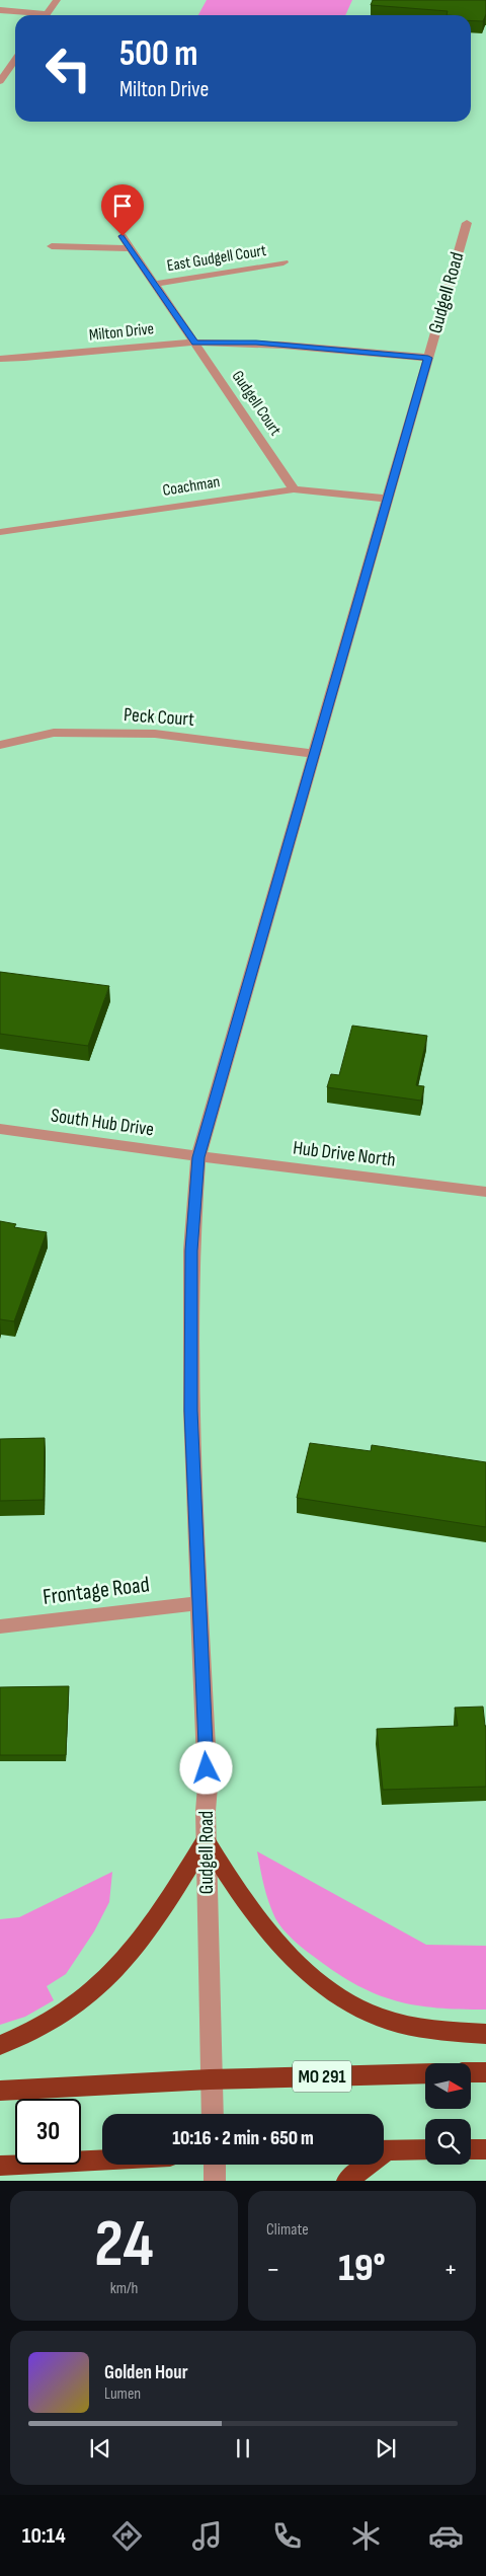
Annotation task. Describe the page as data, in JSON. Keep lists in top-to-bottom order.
{
  "streets": {
    "highway": ["MO 291"],
    "street": [
      "East Gudgell Court",
      "Gudgell Road",
      "Milton Drive",
      "Gudgell Court",
      "Coachman",
      "Peck Court",
      "South Hub Drive",
      "Hub Drive North",
      "Frontage Road"
    ]
  },
  "crossings": [
    ["East Gudgell Court", "Gudgell Court"],
    ["Gudgell Road", "Milton Drive"],
    ["Gudgell Road", "Coachman"],
    ["Gudgell Road", "Peck Court"],
    ["Gudgell Road", "South Hub Drive"],
    ["Gudgell Road", "Hub Drive North"],
    ["Gudgell Road", "Frontage Road"],
    ["Gudgell Road", "MO 291"],
    ["Milton Drive", "Gudgell Court"],
    ["Gudgell Court", "Coachman"],
    ["South Hub Drive", "Hub Drive North"]
  ],
  "north": "right",
  "page": {
    "turn": ["500 m", "Milton Drive"],
    "limit": "30",
    "trip": "10:16 · 2 min · 650 m",
    "tile": [
      ["24", "km/h"],
      "Climate"
    ],
    "heat": ["−", "19°", "+"],
    "song": ["Golden Hour", "Lumen"],
    "tabs": "10:14"
  }
}
